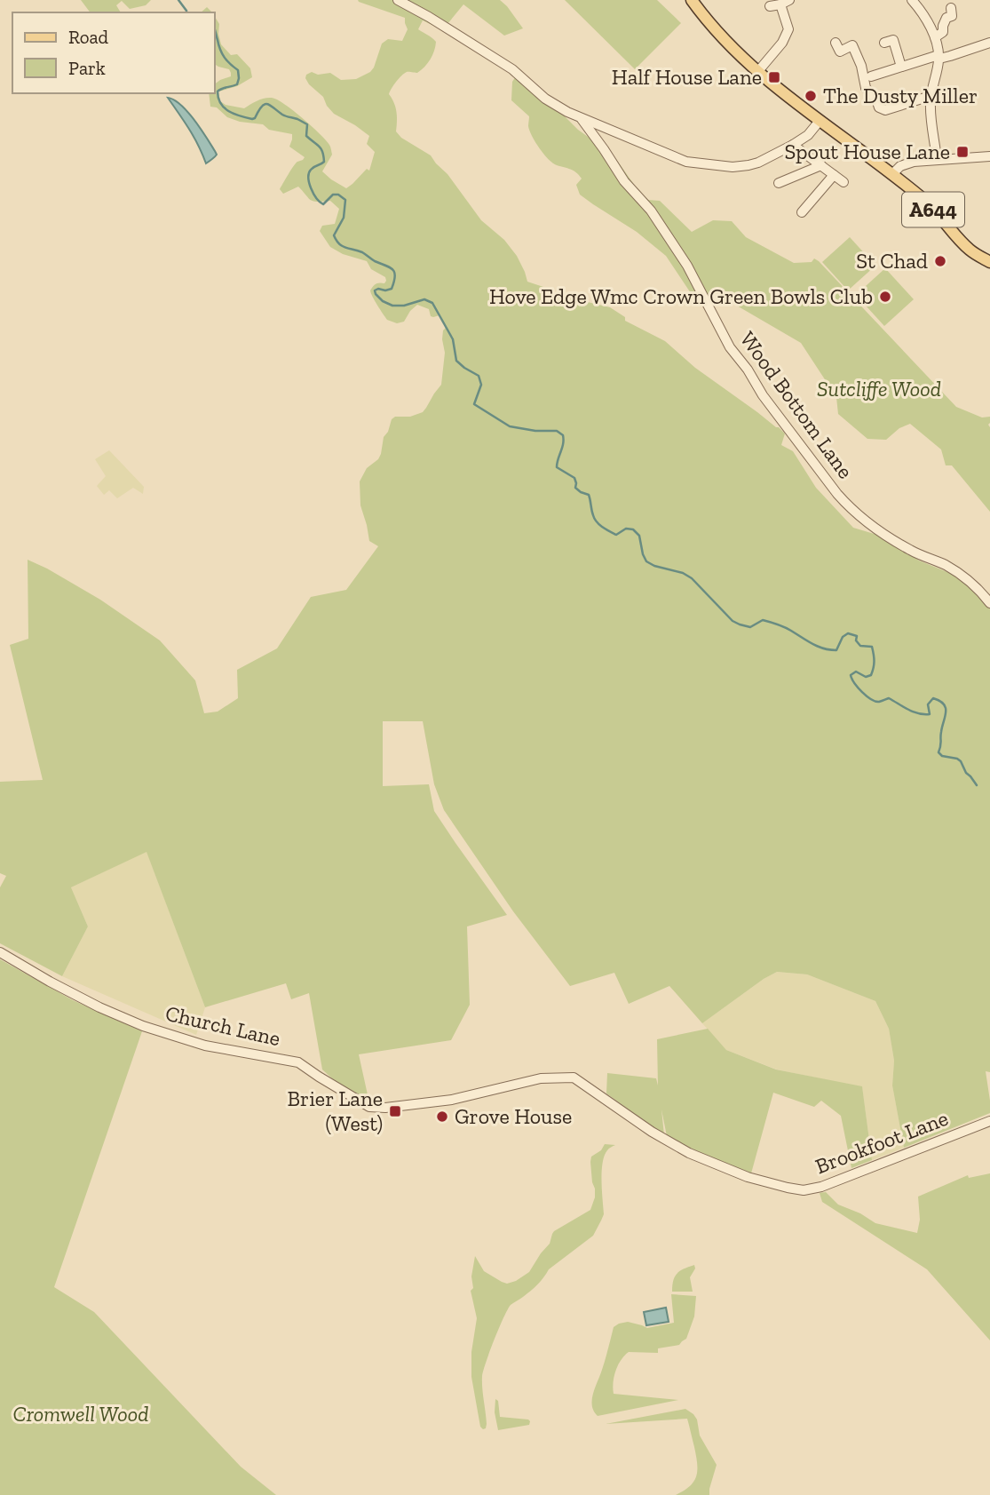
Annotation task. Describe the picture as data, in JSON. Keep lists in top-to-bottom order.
{
  "streets": {
    "main road": ["A644"],
    "street": ["Wood Bottom Lane", "Church Lane", "Brookfoot Lane"]
  },
  "crossings": [
    ["Church Lane", "Brookfoot Lane"]
  ],
  "parks": ["Sutcliffe Wood", "Cromwell Wood"],
  "places": {
    "transit": ["Half House Lane", "Spout House Lane", "Brier Lane (West)"],
    "other": [
      "The Dusty Miller",
      "St Chad",
      "Hove Edge Wmc Crown Green Bowls Club",
      "Grove House"
    ]
  },
  "legend": ["Road", "Park"]
}
